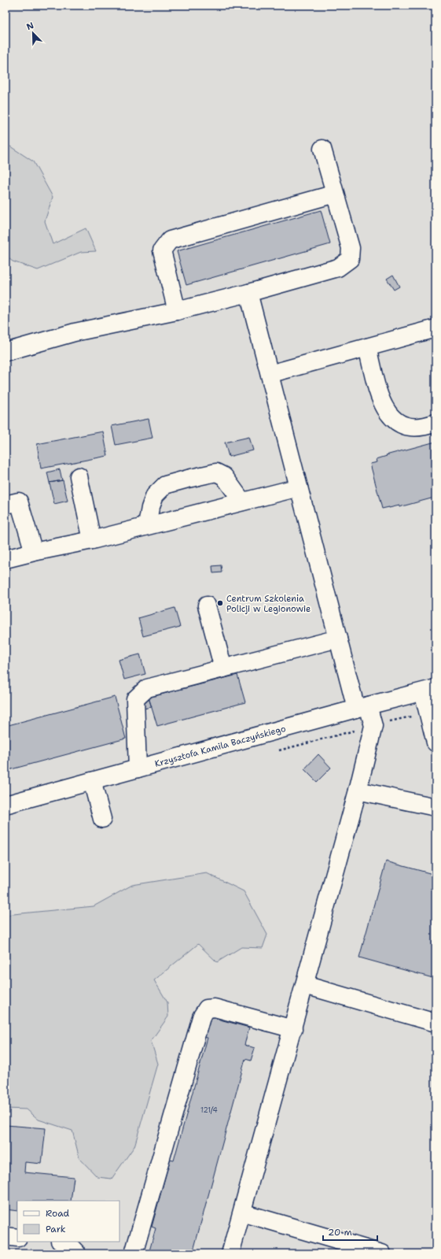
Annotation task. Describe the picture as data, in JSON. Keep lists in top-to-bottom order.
{
  "streets": {
    "lane": ["Krzysztofa Kamila Baczyńskiego"]
  },
  "places": ["Centrum Szkolenia Policji w Legionowie"],
  "house_numbers": ["121/4"],
  "legend": ["Road", "Park"],
  "scale_bar": "20 m",
  "north": "top left"
}
